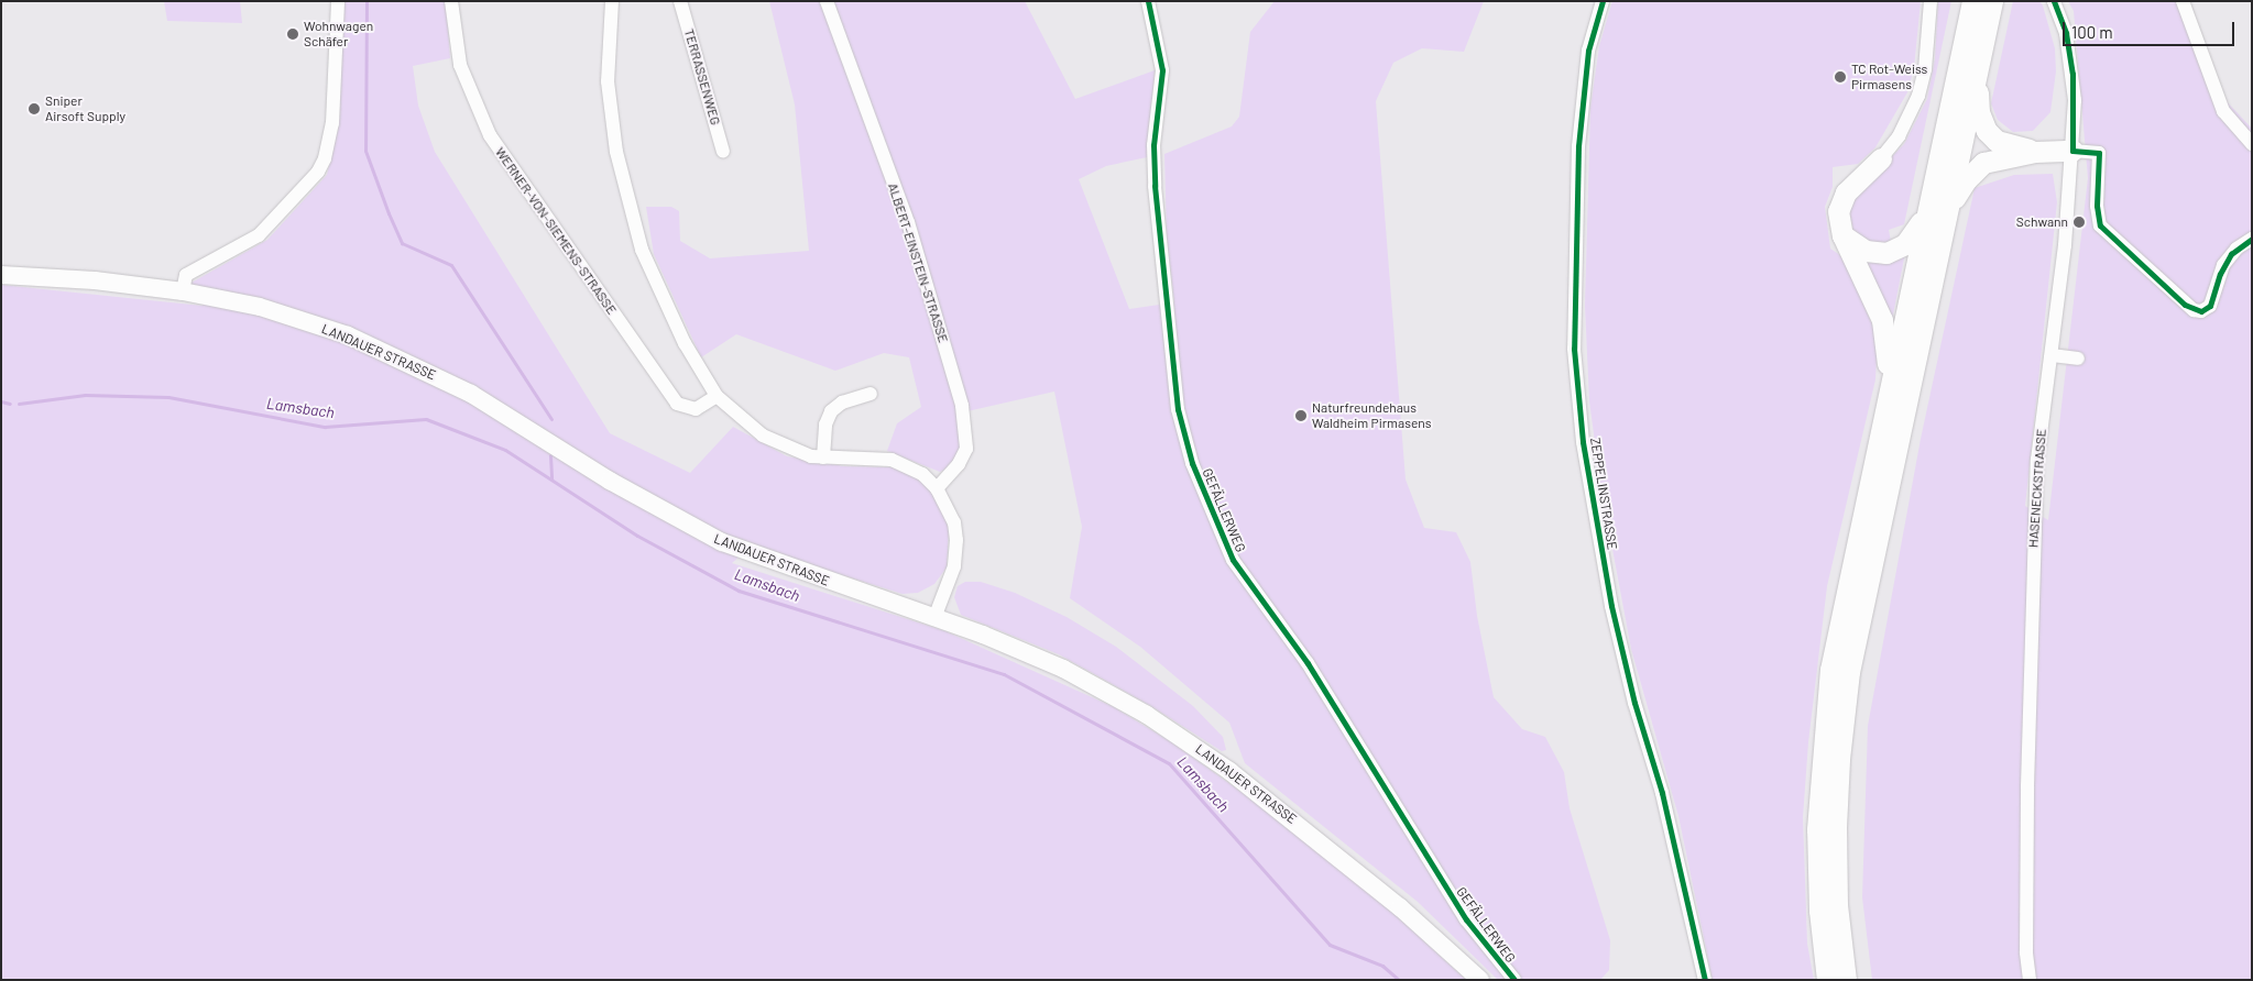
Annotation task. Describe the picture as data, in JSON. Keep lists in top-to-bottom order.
{
  "streets": {
    "main road": ["LANDAUER STRASSE"],
    "street": [
      "TERRASSENWEG",
      "WERNER-VON-SIEMENS-STRASSE",
      "ALBERT-EINSTEIN-STRASSE",
      "HASENECKSTRASSE",
      "ZEPPELINSTRASSE",
      "GEFÄLLERWEG"
    ]
  },
  "water": ["Lamsbach"],
  "places": [
    "Wohnwagen Schäfer",
    "TC Rot-Weiss Pirmasens",
    "Sniper Airsoft Supply",
    "Schwann",
    "Naturfreundehaus Waldheim Pirmasens"
  ],
  "scale_bar": "100 m"
}
